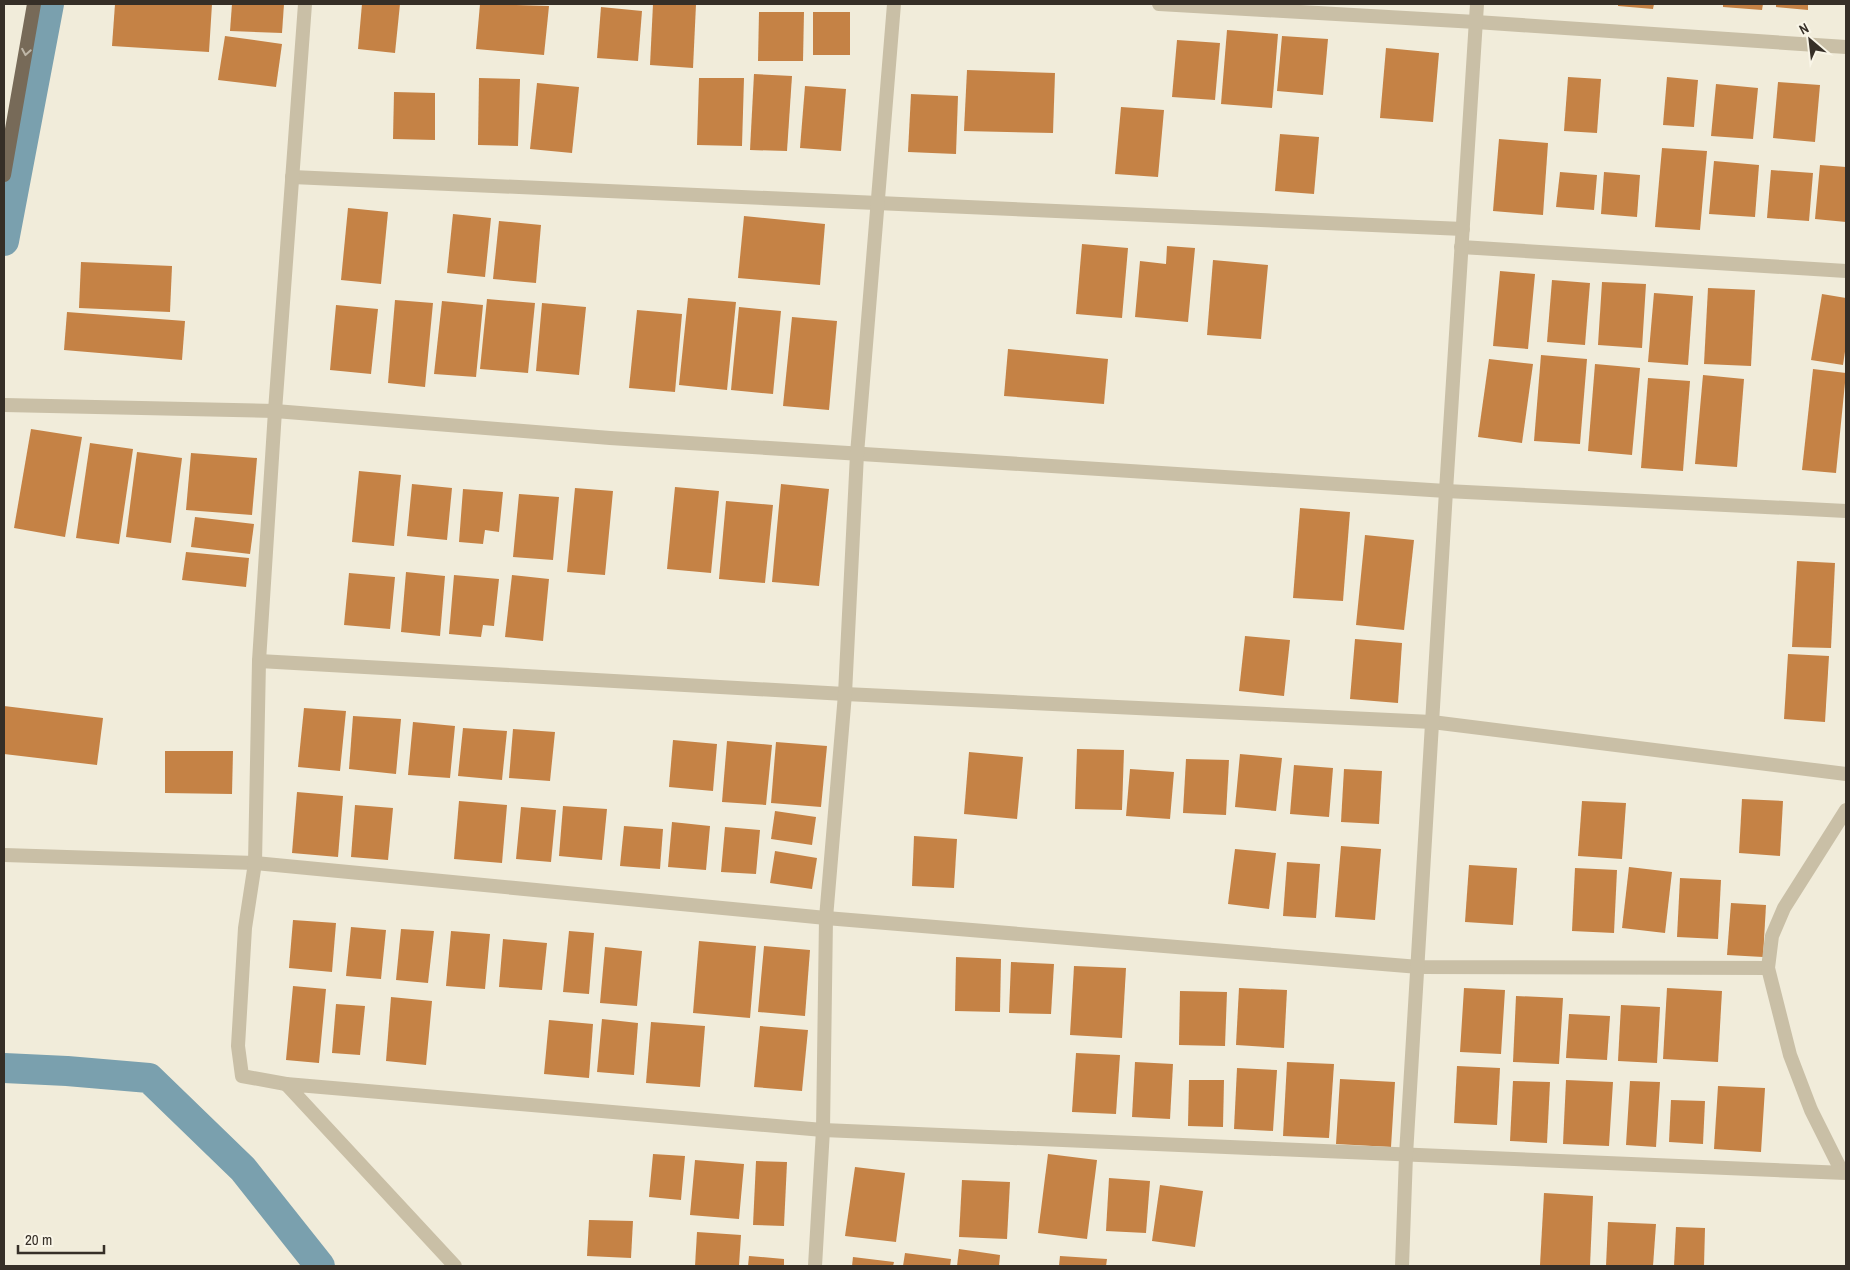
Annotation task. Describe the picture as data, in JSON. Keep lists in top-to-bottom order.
{
  "scale_bar": "20 m",
  "north": "top left"
}
